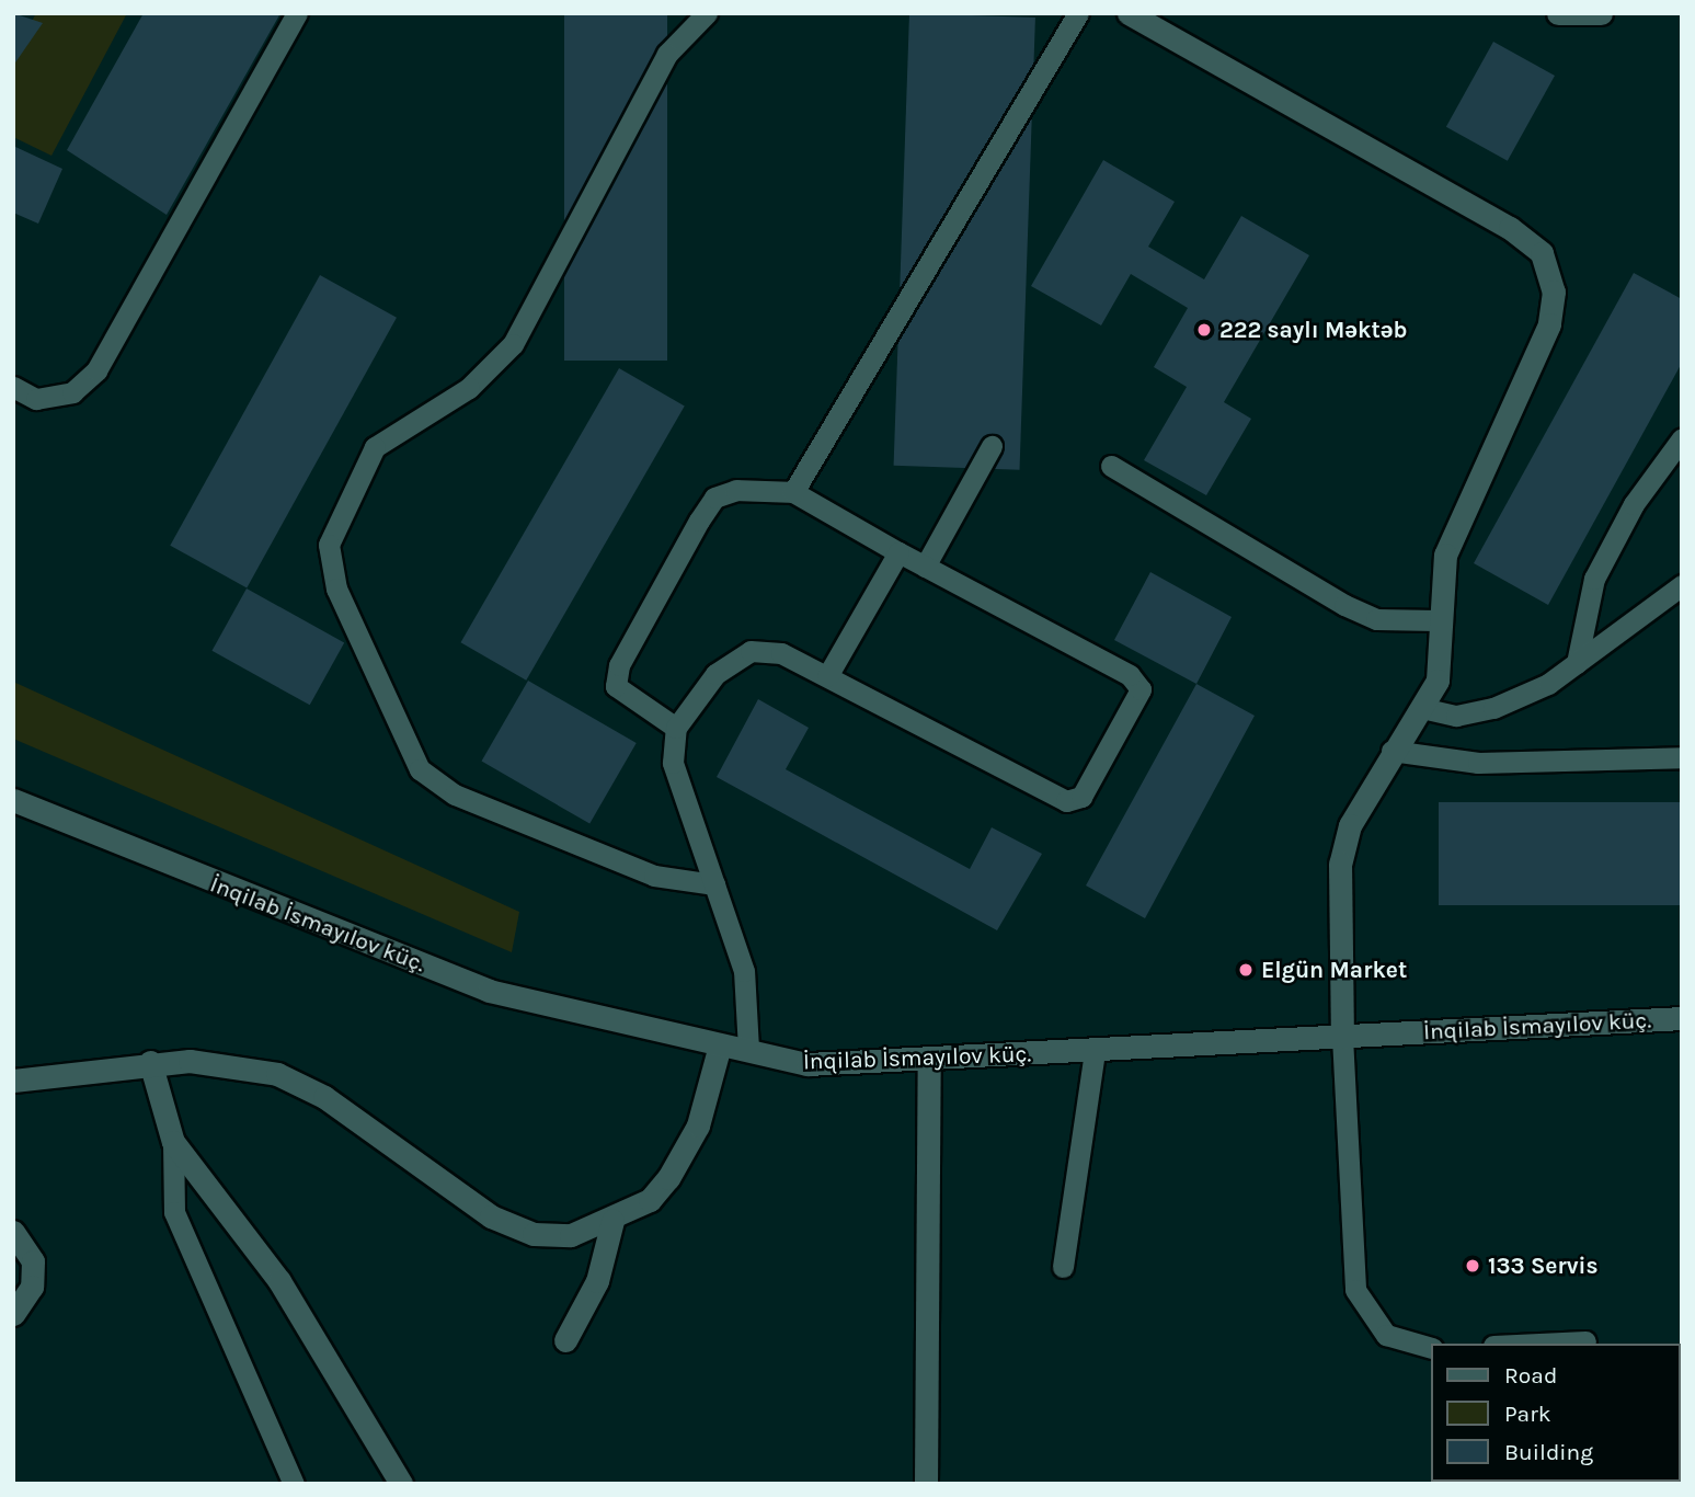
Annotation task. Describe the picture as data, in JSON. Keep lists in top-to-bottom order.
{
  "streets": {
    "street": ["İnqilab İsmayılov küç."]
  },
  "places": ["222 saylı Məktəb", "Elgün Market", "133 Servis"],
  "legend": ["Road", "Park", "Building"]
}
